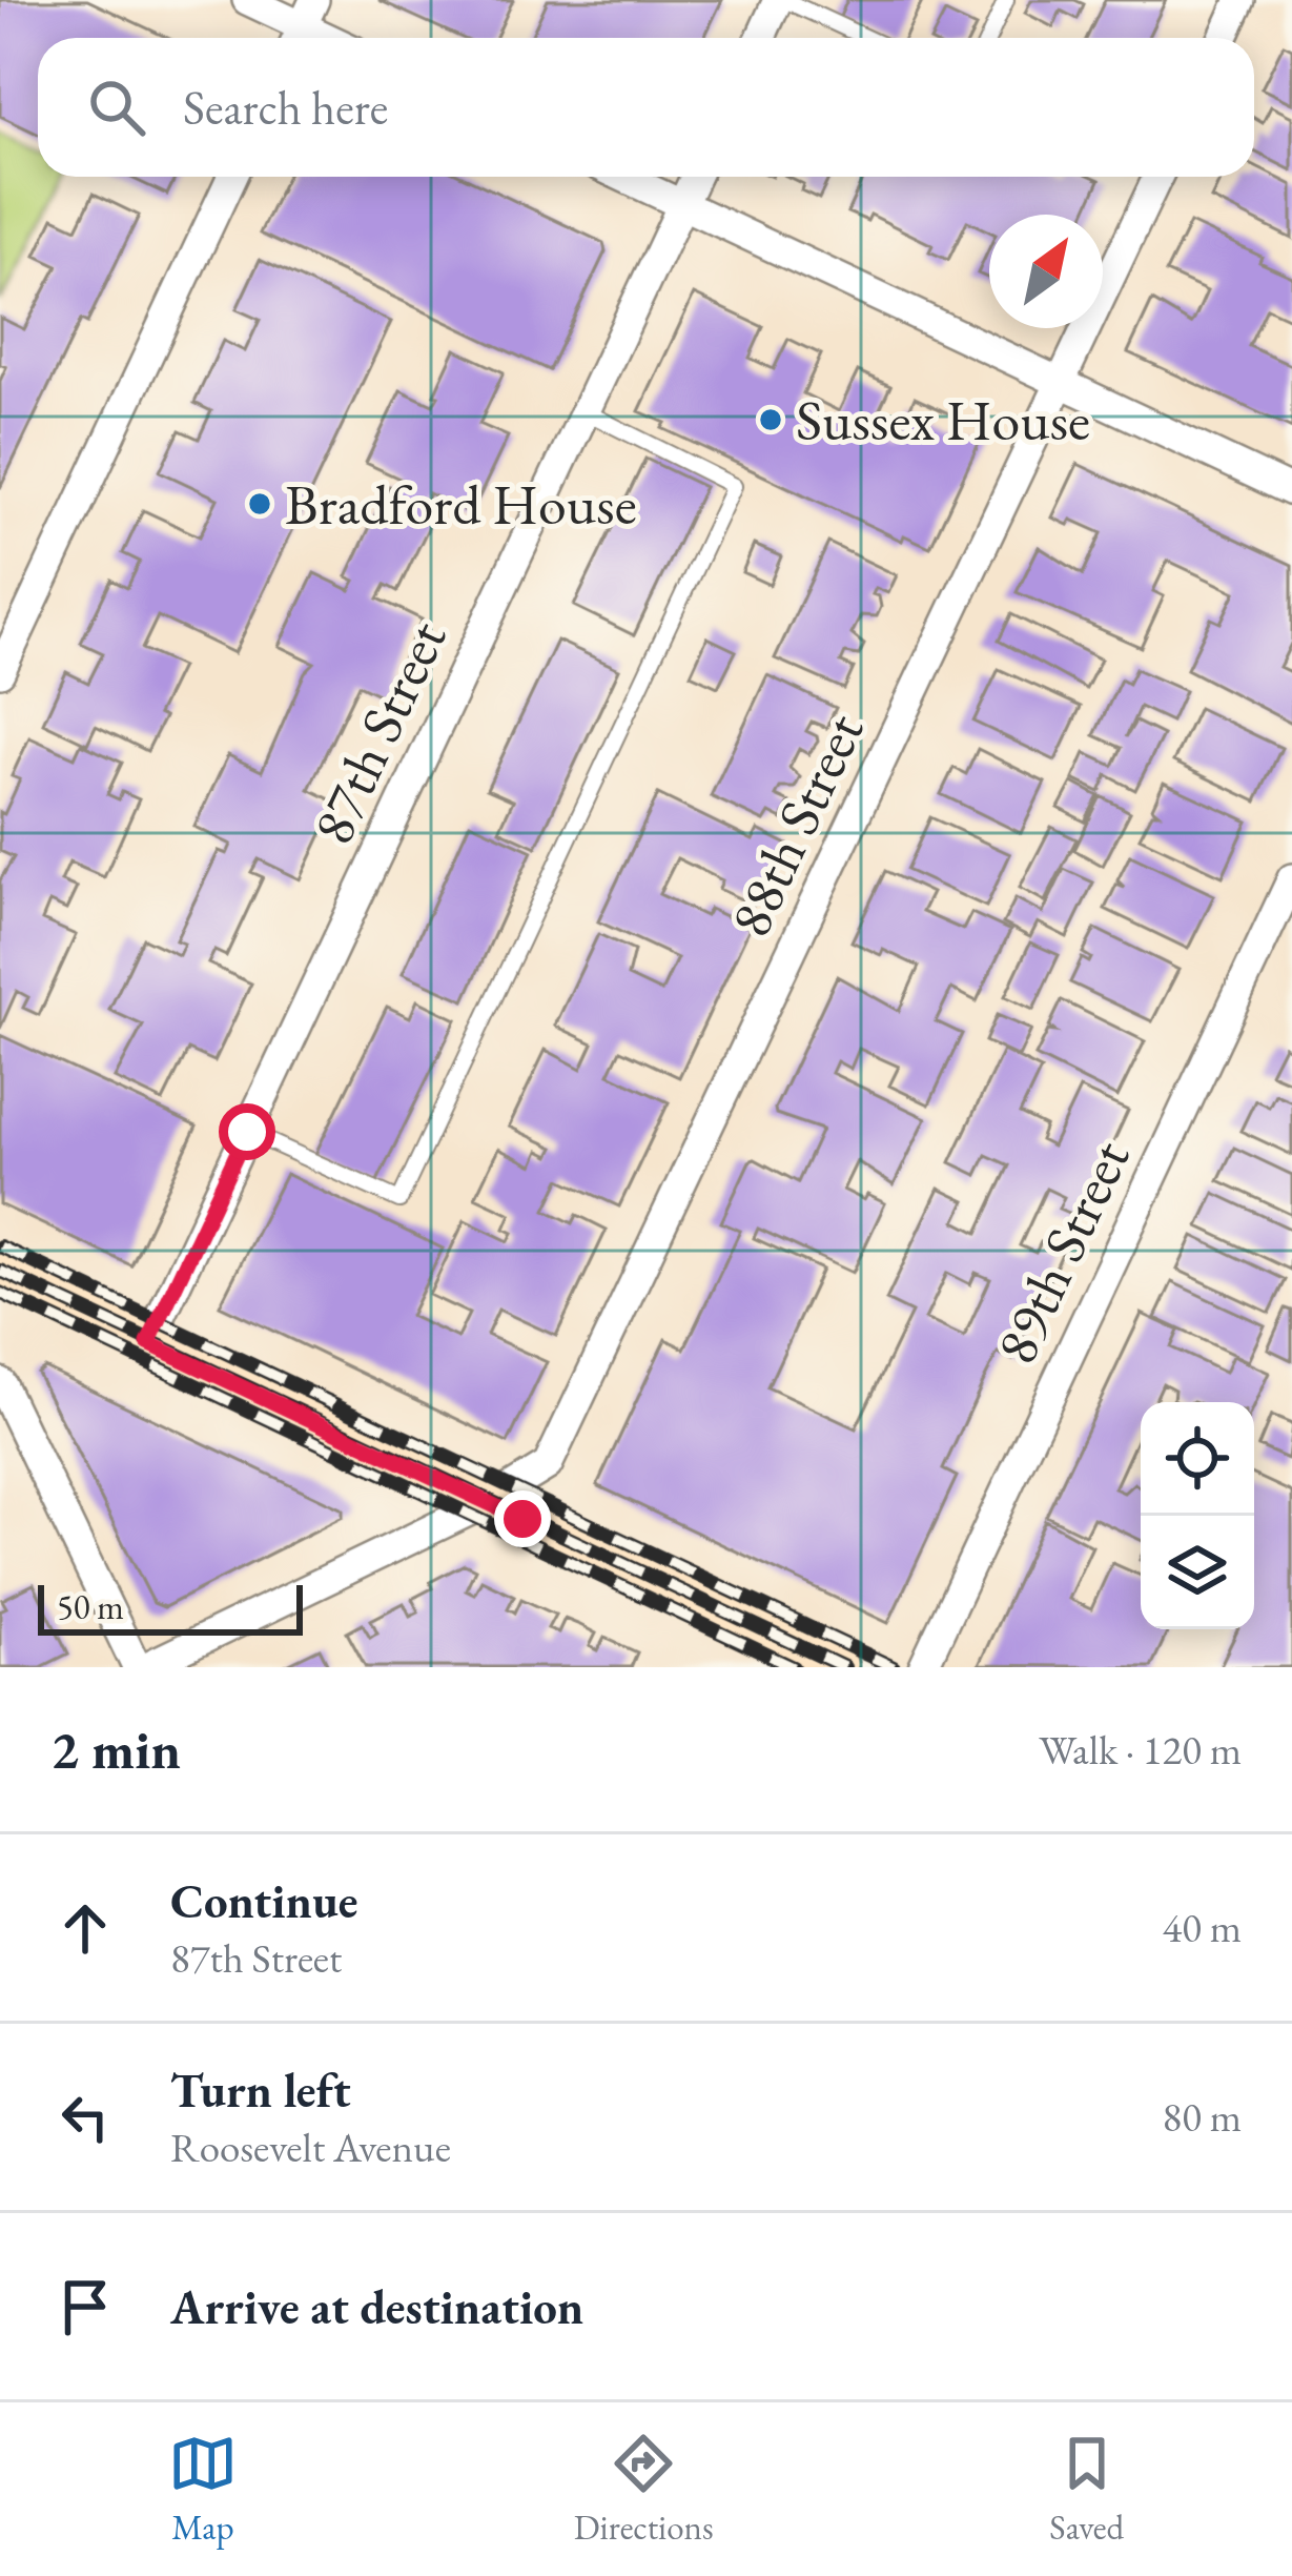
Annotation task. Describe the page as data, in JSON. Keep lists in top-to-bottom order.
{
  "streets": {
    "street": ["87th Street", "88th Street", "89th Street"]
  },
  "places": ["Sussex House", "Bradford House"],
  "scale_bar": "50 m",
  "north": "top right",
  "page": {
    "search": "Search here",
    "scale": "50 m",
    "heading": ["2 min", "Walk · 120 m"],
    "list": [
      ["Continue", "87th Street", "40 m"],
      ["Turn left", "Roosevelt Avenue", "80 m"],
      "Arrive at destination"
    ],
    "nav": ["Map", "Directions", "Saved"]
  }
}
